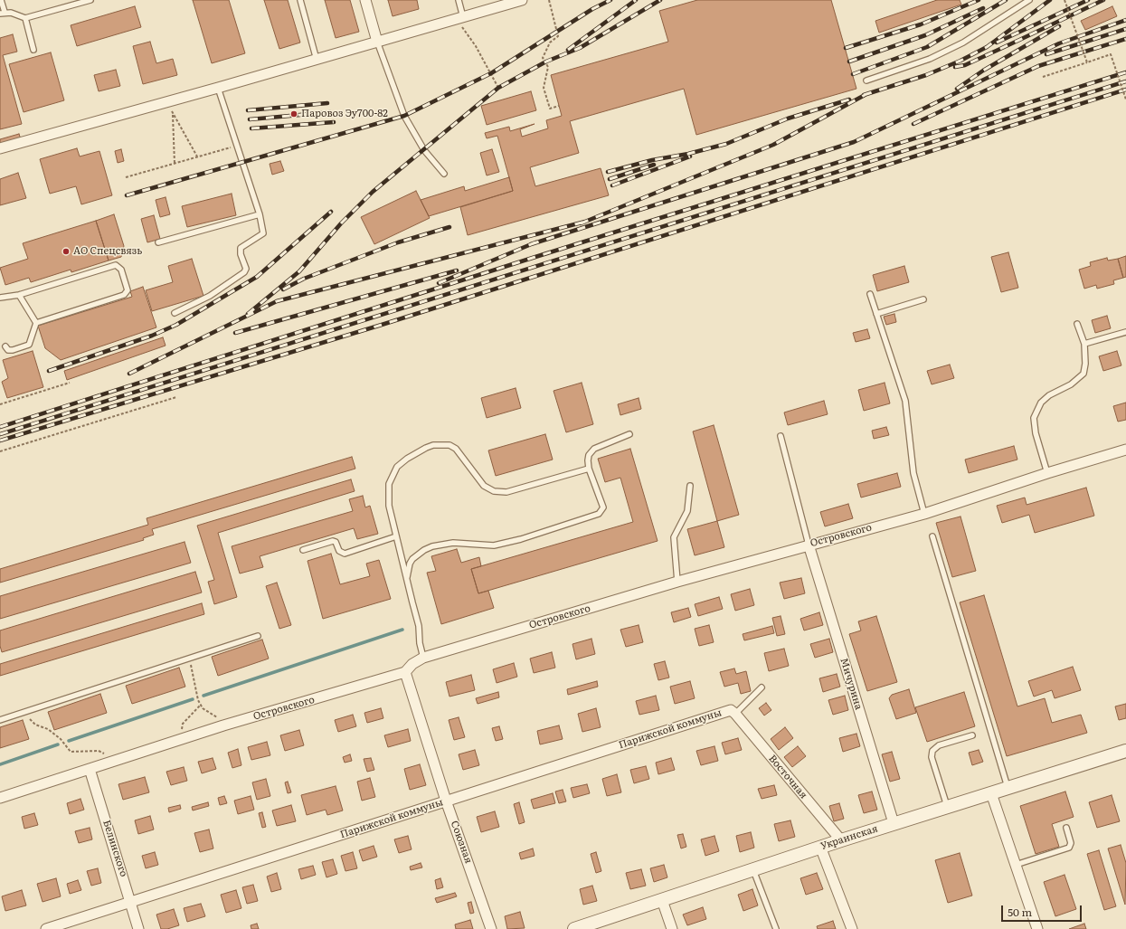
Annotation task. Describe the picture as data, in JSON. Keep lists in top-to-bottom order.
{
  "streets": {
    "street": [
      "Островского",
      "Мичурина",
      "Парижской коммуны",
      "Восточная",
      "Украинская",
      "Союзная",
      "Белинского"
    ]
  },
  "crossings": [
    ["Островского", "Мичурина"],
    ["Островского", "Союзная"],
    ["Островского", "Белинского"],
    ["Мичурина", "Украинская"],
    ["Парижской коммуны", "Восточная"],
    ["Парижской коммуны", "Союзная"],
    ["Парижской коммуны", "Белинского"],
    ["Восточная", "Украинская"]
  ],
  "places": ["Паровоз Эу700-82", "АО Спецсвязь"],
  "scale_bar": "50 m"
}
